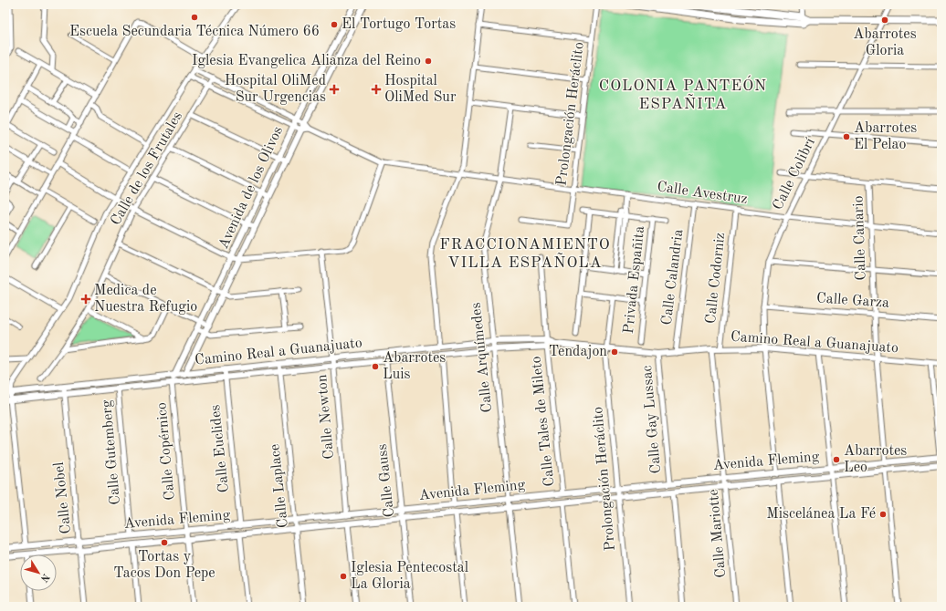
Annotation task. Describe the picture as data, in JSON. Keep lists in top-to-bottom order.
{
  "streets": {
    "street": [
      "Prolongación Heráclito",
      "Calle de los Frutales",
      "Calle Colibrí",
      "Avenida de los Olivos",
      "Calle Avestruz",
      "Calle Canario",
      "Calle Calandria",
      "Calle Codorniz",
      "Privada Españita",
      "Calle Garza",
      "Camino Real a Guanajuato",
      "Calle Arquímedes",
      "Calle Newton",
      "Calle Gay Lussac",
      "Calle Tales de Mileto",
      "Calle Euclides",
      "Calle Copérnico",
      "Calle Gutemberg",
      "Avenida Fleming",
      "Calle Gauss",
      "Calle Laplace",
      "Calle Nobel",
      "Calle Mariotte"
    ]
  },
  "crossings": [
    ["Prolongación Heráclito", "Calle Avestruz"],
    ["Prolongación Heráclito", "Camino Real a Guanajuato"],
    ["Prolongación Heráclito", "Avenida Fleming"],
    ["Calle Colibrí", "Calle Avestruz"],
    ["Calle Colibrí", "Calle Garza"],
    ["Calle Colibrí", "Camino Real a Guanajuato"],
    ["Calle Colibrí", "Avenida Fleming"],
    ["Avenida de los Olivos", "Camino Real a Guanajuato"],
    ["Avenida de los Olivos", "Calle Copérnico"],
    ["Calle Avestruz", "Calle Canario"],
    ["Calle Avestruz", "Calle Calandria"],
    ["Calle Avestruz", "Calle Codorniz"],
    ["Calle Avestruz", "Calle Arquímedes"],
    ["Calle Canario", "Calle Garza"],
    ["Calle Canario", "Camino Real a Guanajuato"],
    ["Calle Canario", "Avenida Fleming"],
    ["Calle Calandria", "Camino Real a Guanajuato"],
    ["Calle Codorniz", "Camino Real a Guanajuato"],
    ["Camino Real a Guanajuato", "Calle Arquímedes"],
    ["Camino Real a Guanajuato", "Calle Newton"],
    ["Camino Real a Guanajuato", "Calle Gay Lussac"],
    ["Camino Real a Guanajuato", "Calle Tales de Mileto"],
    ["Camino Real a Guanajuato", "Calle Euclides"],
    ["Camino Real a Guanajuato", "Calle Copérnico"],
    ["Camino Real a Guanajuato", "Calle Gutemberg"],
    ["Camino Real a Guanajuato", "Calle Gauss"],
    ["Camino Real a Guanajuato", "Calle Laplace"],
    ["Camino Real a Guanajuato", "Calle Nobel"],
    ["Camino Real a Guanajuato", "Calle Mariotte"],
    ["Calle Arquímedes", "Avenida Fleming"],
    ["Calle Newton", "Avenida Fleming"],
    ["Calle Gay Lussac", "Avenida Fleming"],
    ["Calle Tales de Mileto", "Avenida Fleming"],
    ["Calle Euclides", "Avenida Fleming"],
    ["Calle Copérnico", "Avenida Fleming"],
    ["Calle Gutemberg", "Avenida Fleming"],
    ["Avenida Fleming", "Calle Gauss"],
    ["Avenida Fleming", "Calle Laplace"],
    ["Avenida Fleming", "Calle Nobel"],
    ["Avenida Fleming", "Calle Mariotte"]
  ],
  "districts": ["COLONIA PANTEÓN ESPAÑITA", "FRACCIONAMIENTO VILLA ESPAÑOLA"],
  "places": {
    "other": [
      "Escuela Secundaria Técnica Número 66",
      "Abarrotes Gloria",
      "El Tortugo Tortas",
      "Iglesia Evangelica Alianza del Reino",
      "Abarrotes El Pelao",
      "Tendajon",
      "Abarrotes Luis",
      "Abarrotes Leo",
      "Miscelánea La Fé",
      "Tortas y Tacos Don Pepe",
      "Iglesia Pentecostal La Gloria"
    ],
    "health": ["Hospital OliMed Sur Urgencias", "Hospital OliMed Sur", "Medica de Nuestra Refugio"]
  },
  "north": "bottom right"
}
